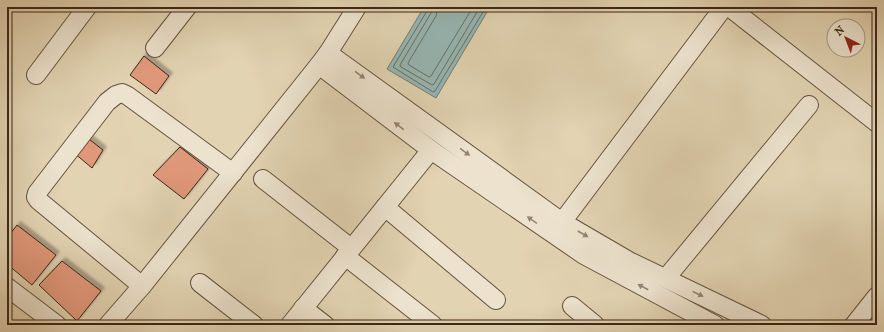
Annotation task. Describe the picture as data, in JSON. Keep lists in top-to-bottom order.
{
  "north": "top left"
}
